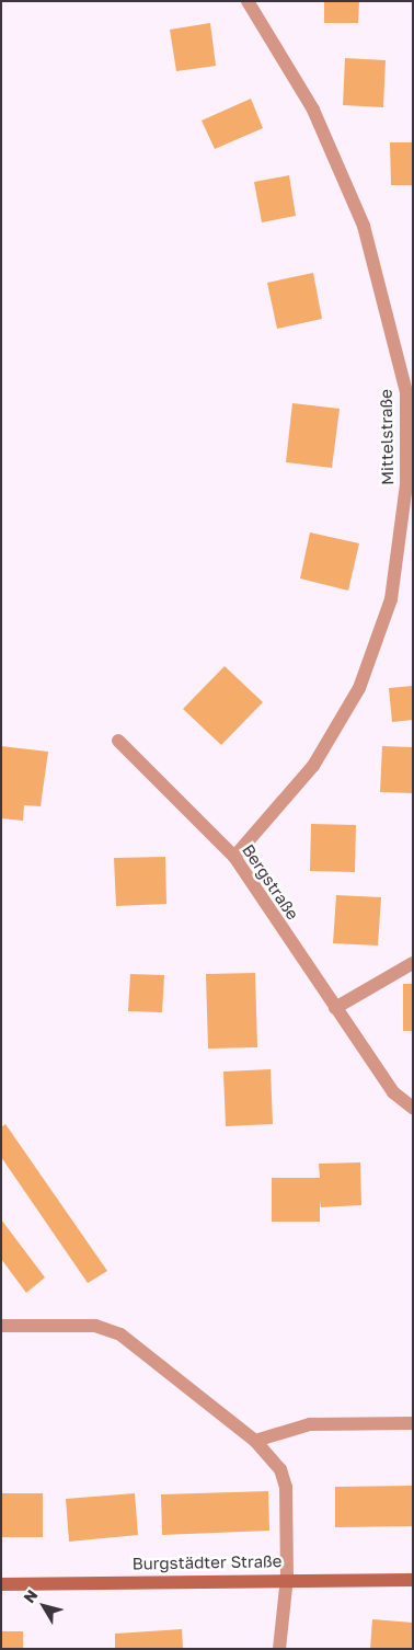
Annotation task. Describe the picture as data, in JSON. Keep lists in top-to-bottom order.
{
  "streets": {
    "street": ["Mittelstraße", "Bergstraße", "Burgstädter Straße"]
  },
  "crossings": [
    ["Mittelstraße", "Bergstraße"]
  ],
  "north": "top left"
}
